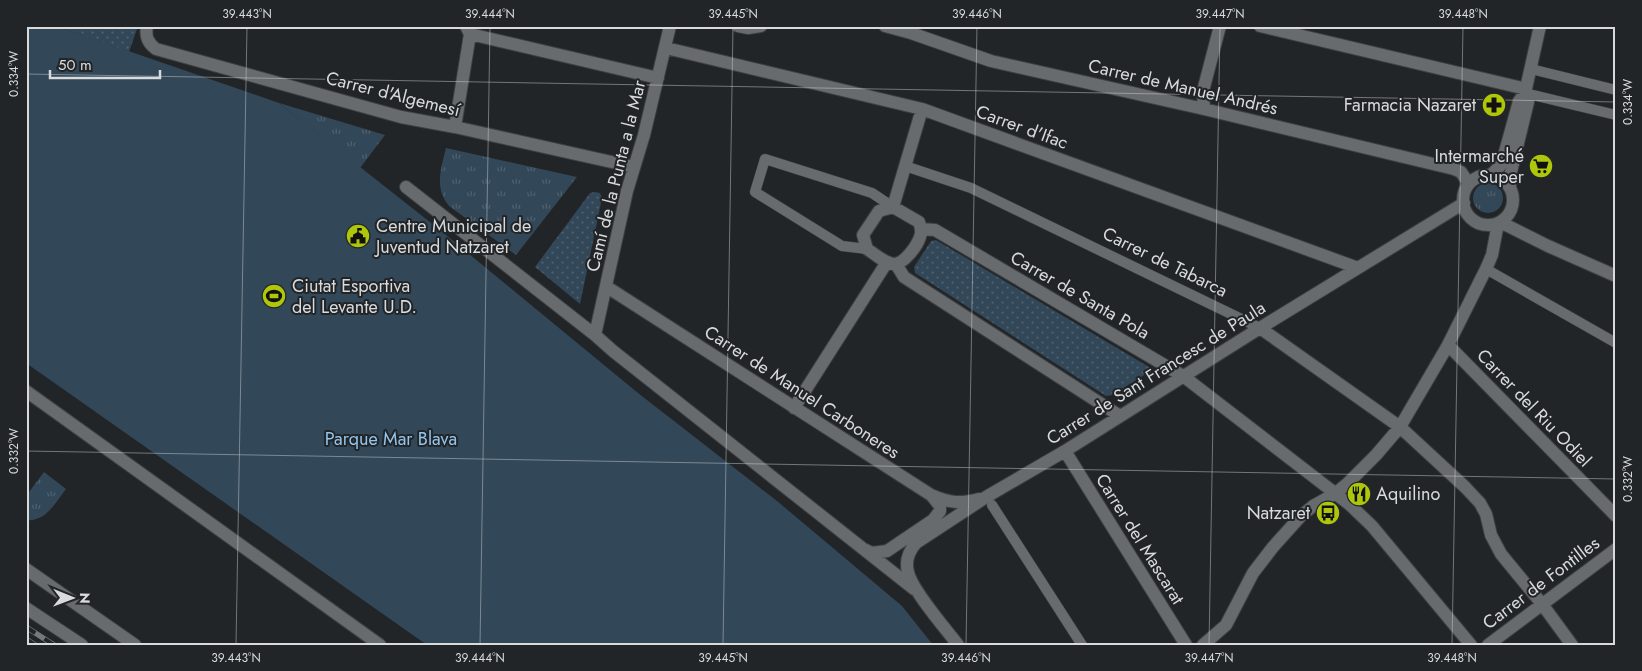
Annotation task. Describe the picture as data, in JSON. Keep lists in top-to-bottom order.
{
  "streets": {
    "street": [
      "Carrer de Manuel Andrés",
      "Carrer d'Algemesí",
      "Carrer d'Ifac",
      "Camí de la Punta a la Mar",
      "Carrer de Tabarca",
      "Carrer de Santa Pola",
      "Carrer de Sant Francesc de Paula",
      "Carrer de Manuel Carboneres",
      "Carrer del Riu Odiel",
      "Carrer del Mascarat",
      "Carrer de Fontilles"
    ]
  },
  "crossings": [
    ["Carrer de Manuel Andrés", "Carrer de Sant Francesc de Paula"],
    ["Carrer d'Algemesí", "Camí de la Punta a la Mar"],
    ["Carrer d'Ifac", "Camí de la Punta a la Mar"],
    ["Carrer d'Ifac", "Carrer de Sant Francesc de Paula"],
    ["Camí de la Punta a la Mar", "Carrer de Manuel Carboneres"],
    ["Carrer de Tabarca", "Carrer de Sant Francesc de Paula"],
    ["Carrer de Tabarca", "Carrer de Fontilles"],
    ["Carrer de Santa Pola", "Carrer de Sant Francesc de Paula"],
    ["Carrer de Sant Francesc de Paula", "Carrer de Manuel Carboneres"],
    ["Carrer de Sant Francesc de Paula", "Carrer del Mascarat"]
  ],
  "parks": ["Parque Mar Blava"],
  "places": {
    "pharmacy": ["Farmacia Nazaret"],
    "supermarket": ["Intermarché Super"],
    "public building": ["Centre Municipal de Juventud Natzaret"],
    "sports": ["Ciutat Esportiva del Levante U.D."],
    "restaurant": ["Aquilino"],
    "bus stop": ["Natzaret"]
  },
  "scale_bar": "50 m",
  "north": "right",
  "coordinates": [
    "39.443°N",
    "39.444°N",
    "39.445°N",
    "39.446°N",
    "39.447°N",
    "39.448°N",
    "0.334°W",
    "0.332°W"
  ]
}
